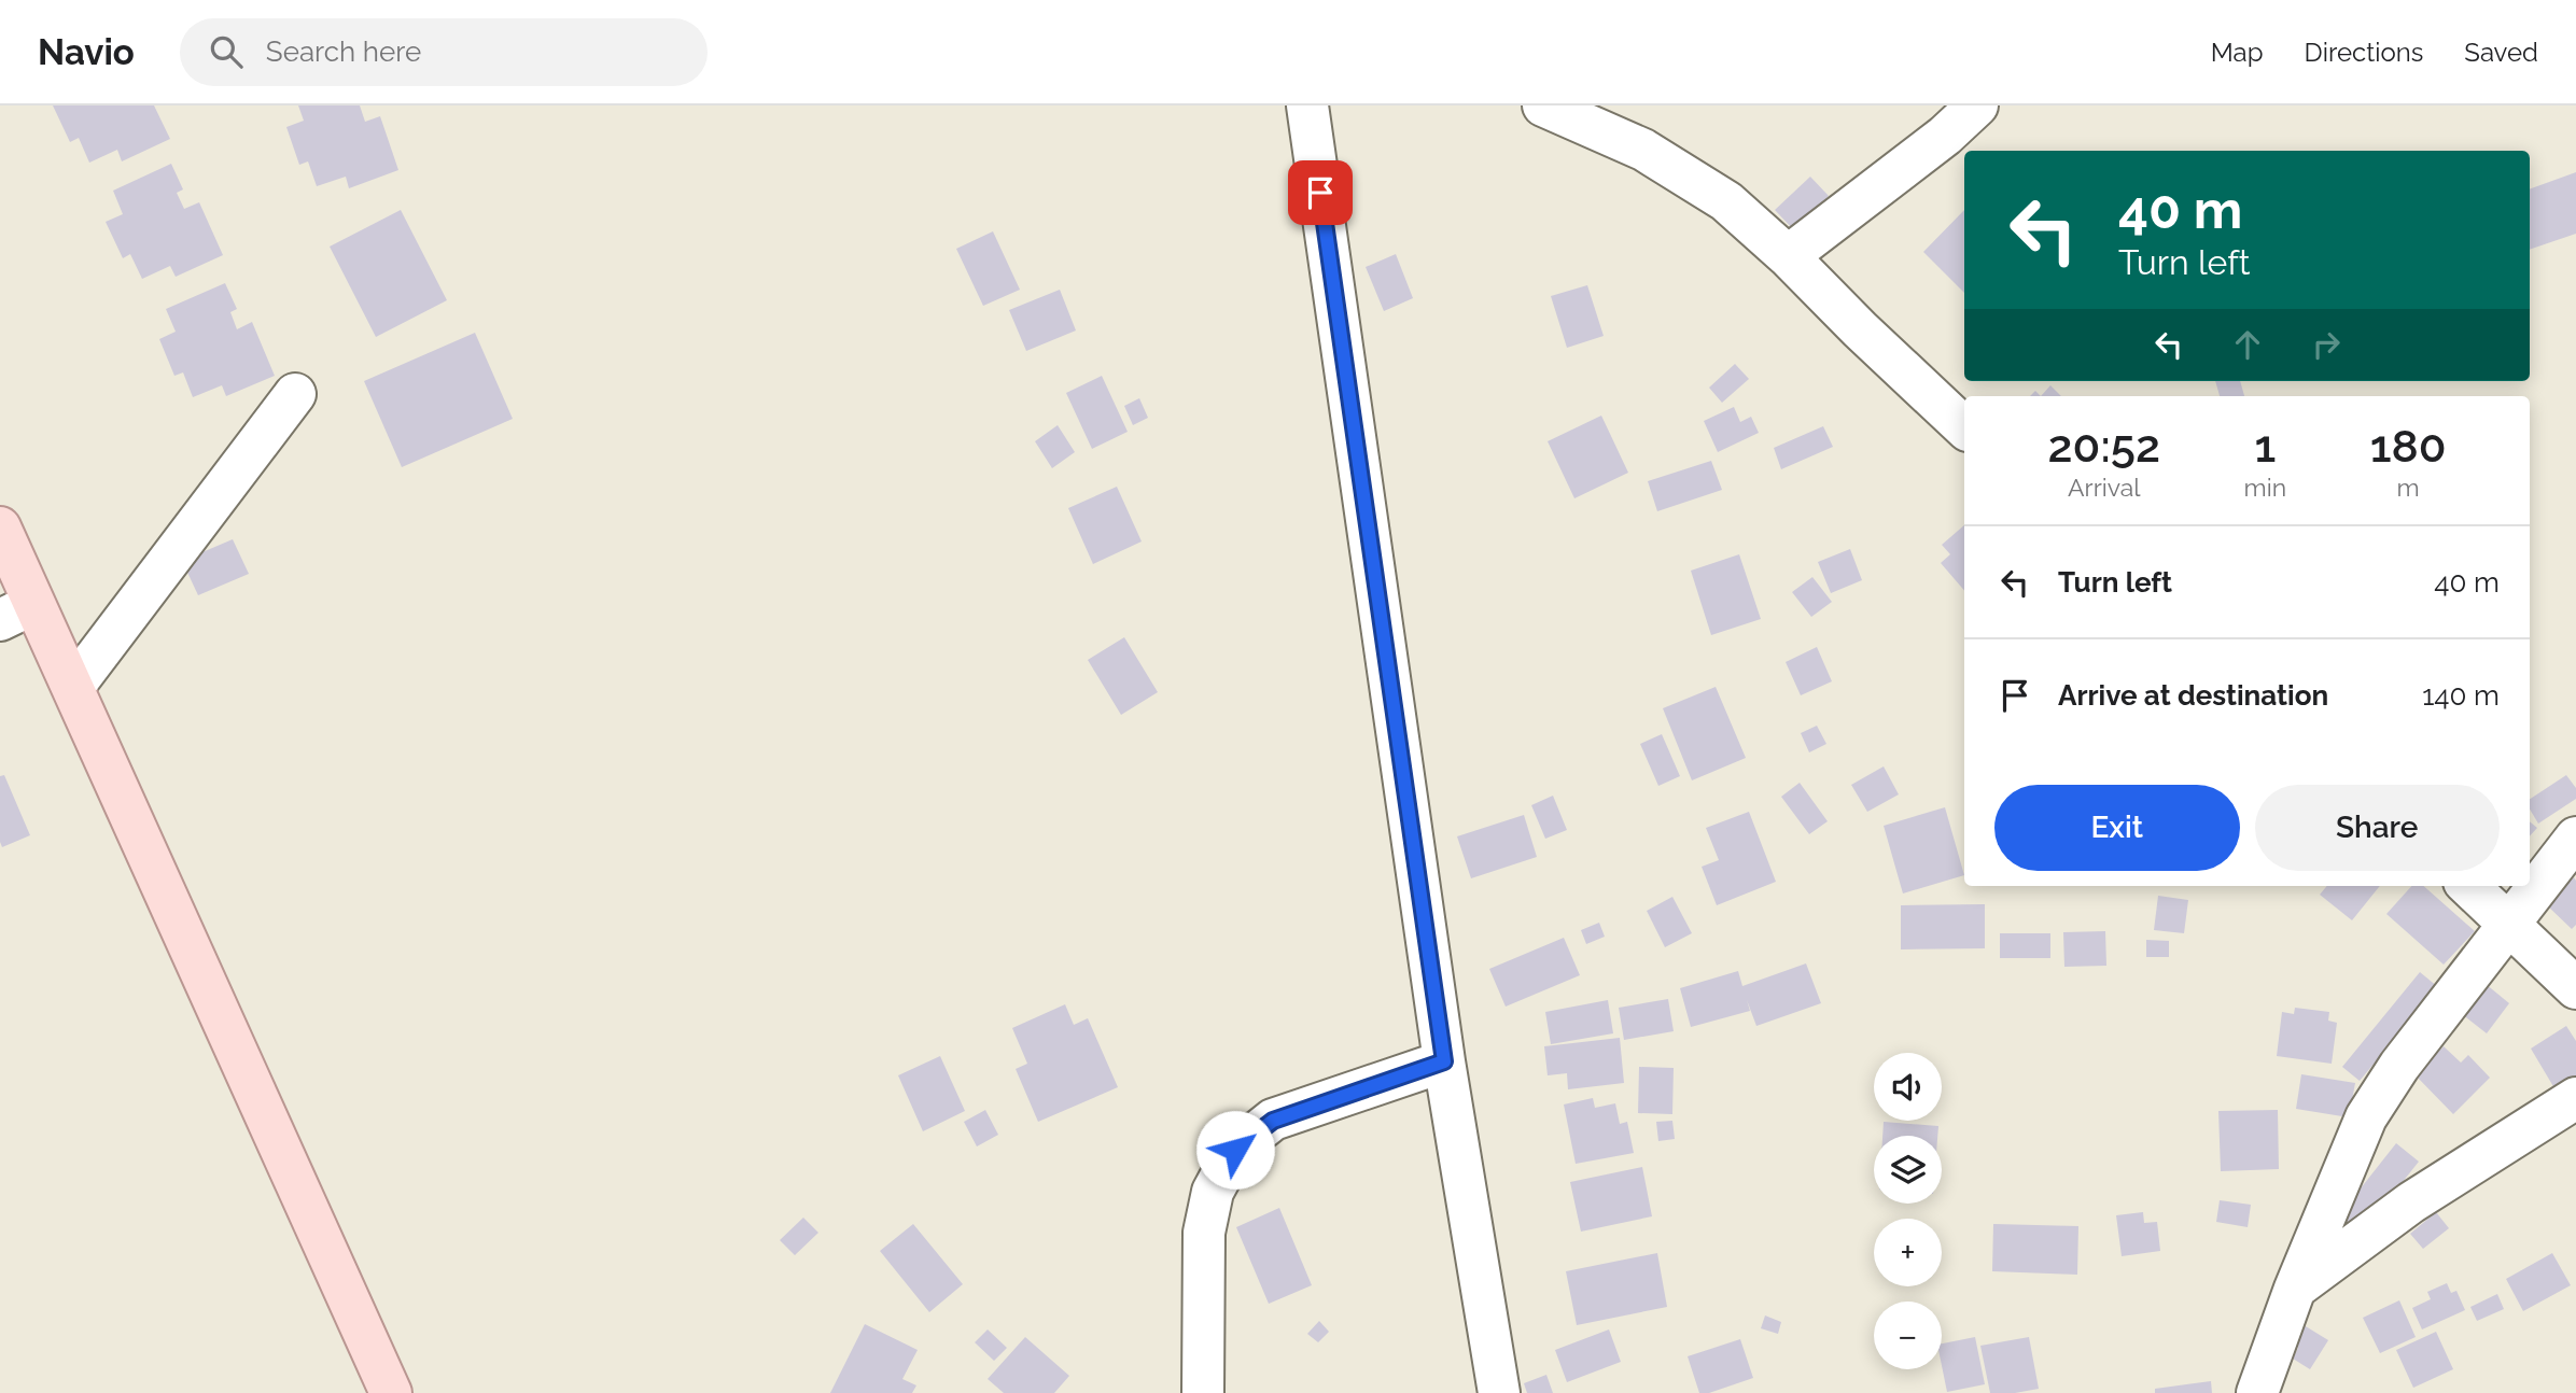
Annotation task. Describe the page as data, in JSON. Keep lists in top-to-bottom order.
{
  "page": {
    "header": "Navio",
    "search": "Search here",
    "nav": ["Map", "Directions", "Saved"],
    "turn": ["40 m", "Turn left"],
    "eta": [
      "20:52",
      "Arrival",
      "1",
      "min",
      "180",
      "m"
    ],
    "list": [
      {
        "name": "Turn left",
        "value": "40 m"
      },
      {
        "name": "Arrive at destination",
        "value": "140 m"
      }
    ],
    "buttons": ["Exit", "Share"],
    "map_buttons": ["+", "−"]
  }
}
